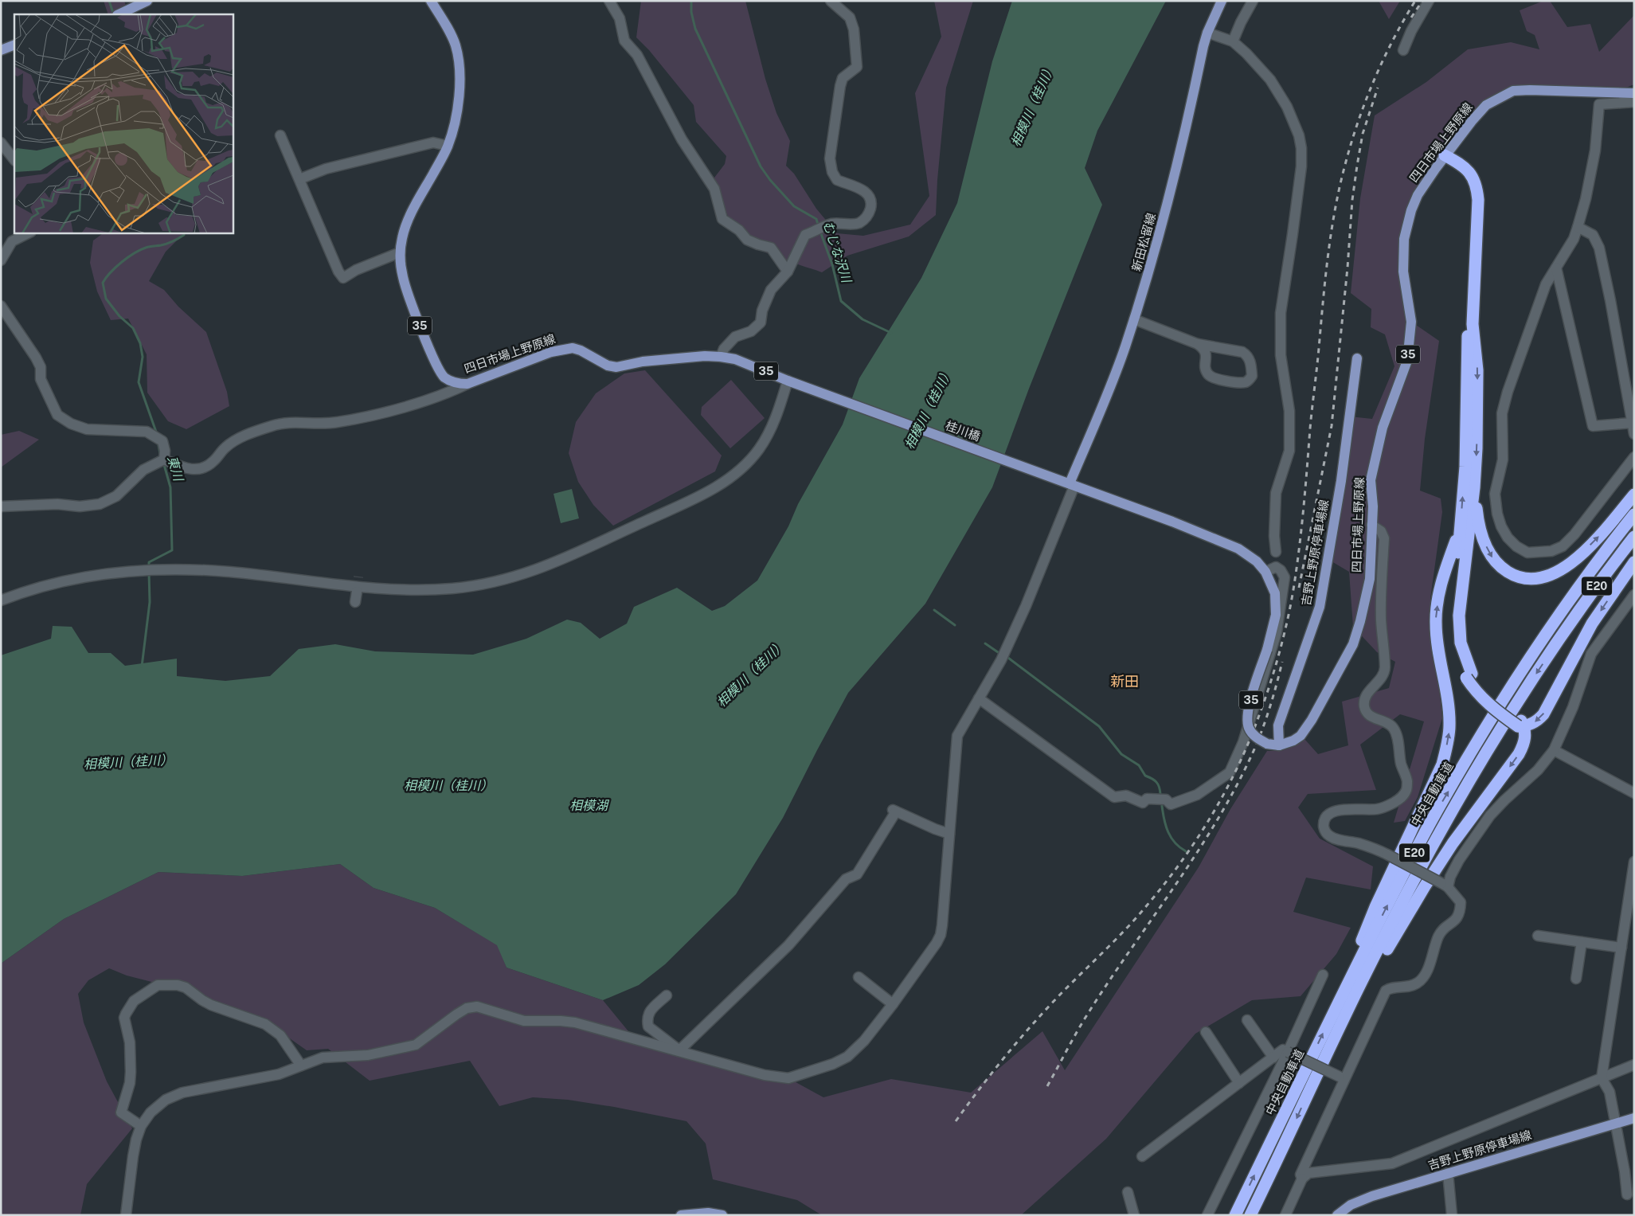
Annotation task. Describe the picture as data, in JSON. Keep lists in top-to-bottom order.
{
  "streets": {
    "highway": ["E20", "中央自動車道"],
    "main road": [
      "四日市場上野原線",
      "新田松留線",
      "35",
      "桂川橋",
      "吉野上野原停車場線"
    ]
  },
  "crossings": [
    ["四日市場上野原線", "新田松留線"],
    ["四日市場上野原線", "桂川橋"],
    ["四日市場上野原線", "吉野上野原停車場線"]
  ],
  "districts": ["新田"],
  "water": [
    "相模川（桂川）",
    "むじな沢川",
    "東川",
    "相模湖"
  ]
}
